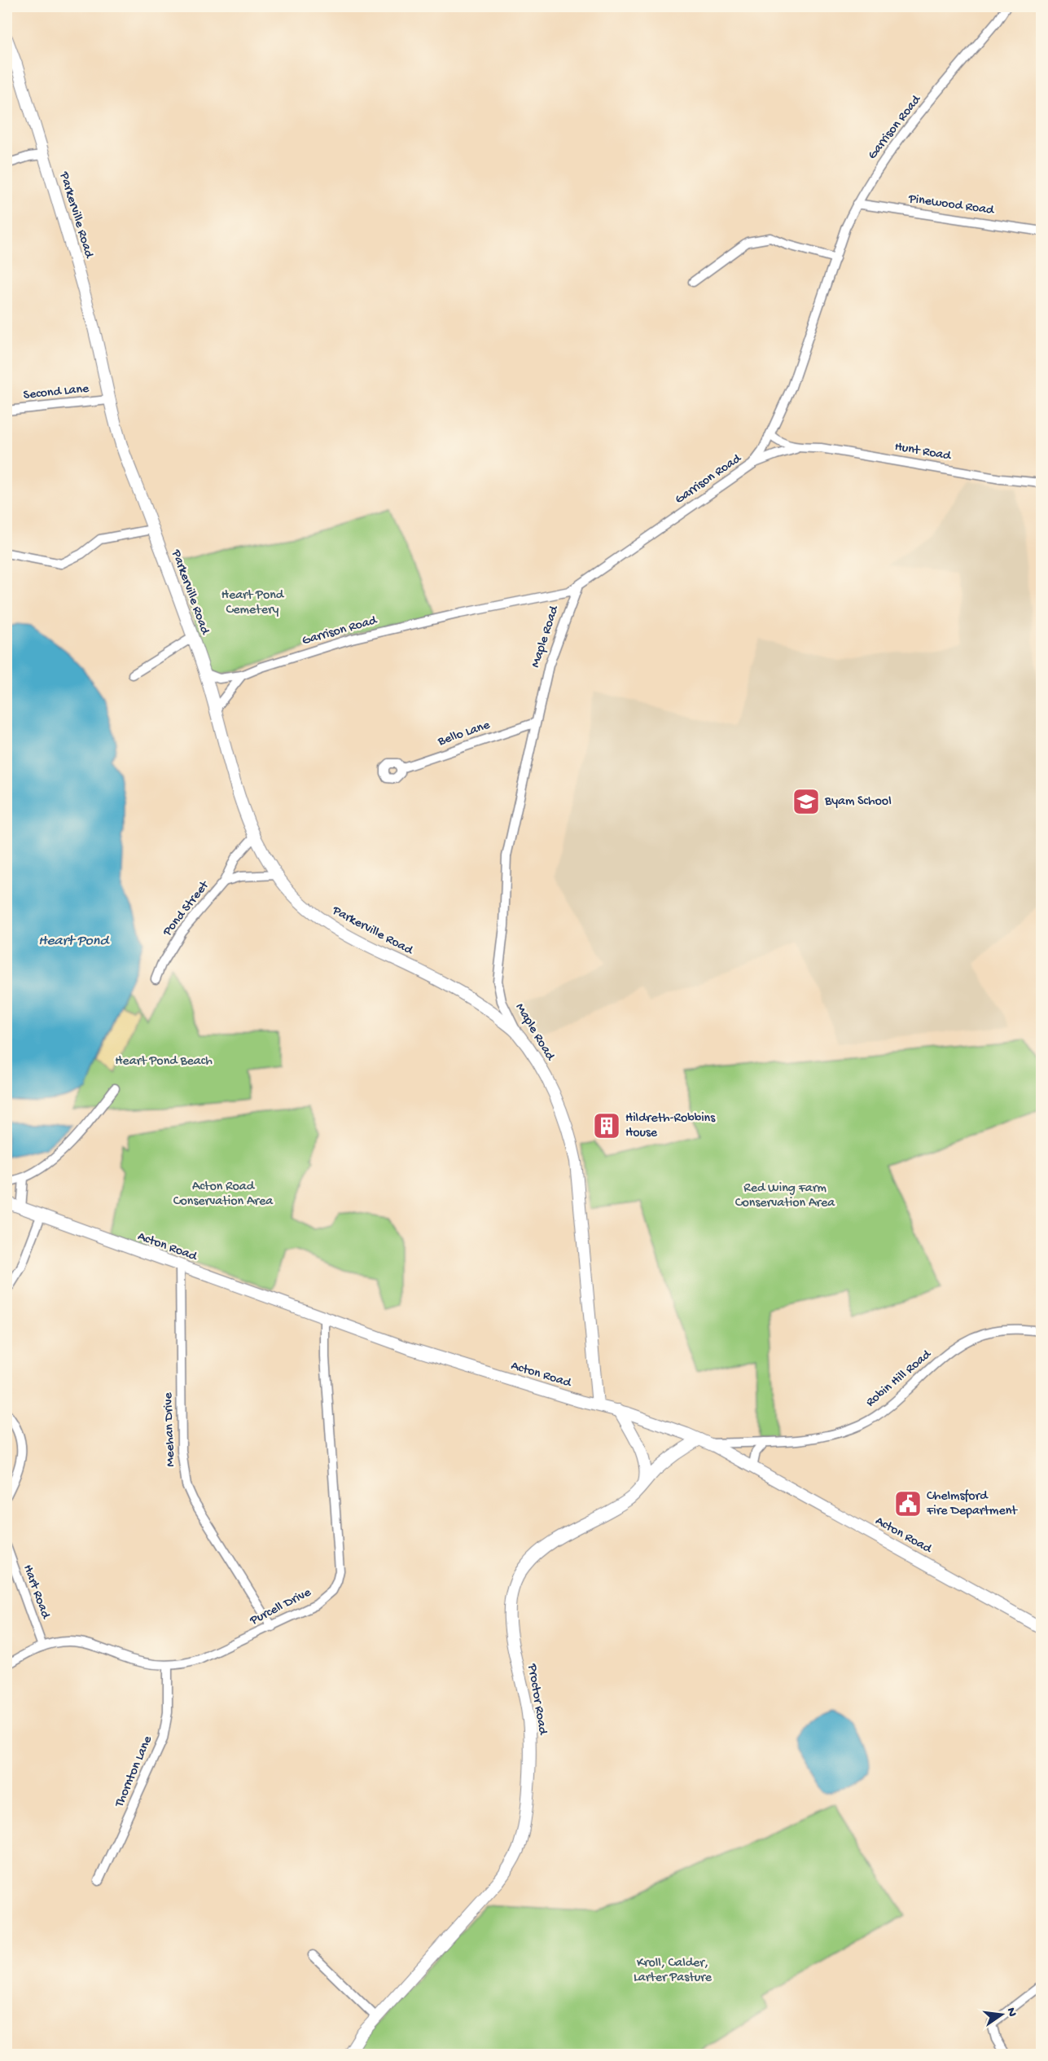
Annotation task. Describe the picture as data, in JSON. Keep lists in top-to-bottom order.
{
  "streets": {
    "main road": [
      "Parkerville Road",
      "Maple Road",
      "Acton Road",
      "Proctor Road"
    ],
    "street": [
      "Garrison Road",
      "Pinewood Road",
      "Second Lane",
      "Hunt Road",
      "Bello Lane",
      "Pond Street",
      "Robin Hill Road",
      "Meehan Drive",
      "Hart Road",
      "Purcell Drive",
      "Thornton Lane"
    ]
  },
  "crossings": [
    ["Garrison Road", "Pinewood Road"],
    ["Garrison Road", "Parkerville Road"],
    ["Garrison Road", "Hunt Road"],
    ["Garrison Road", "Maple Road"],
    ["Parkerville Road", "Second Lane"],
    ["Parkerville Road", "Maple Road"],
    ["Parkerville Road", "Pond Street"],
    ["Maple Road", "Bello Lane"],
    ["Maple Road", "Acton Road"],
    ["Acton Road", "Robin Hill Road"],
    ["Acton Road", "Meehan Drive"],
    ["Acton Road", "Purcell Drive"],
    ["Acton Road", "Proctor Road"],
    ["Robin Hill Road", "Proctor Road"],
    ["Meehan Drive", "Purcell Drive"],
    ["Hart Road", "Purcell Drive"],
    ["Purcell Drive", "Thornton Lane"]
  ],
  "water": ["Heart Pond"],
  "parks": [
    "Heart Pond Cemetery",
    "Heart Pond Beach",
    "Acton Road Conservation Area",
    "Red Wing Farm Conservation Area",
    "Kroll, Calder, Larter Pasture"
  ],
  "places": {
    "school or university": ["Byam School"],
    "building": ["Hildreth-Robbins House"],
    "public building": ["Chelmsford Fire Department"]
  },
  "north": "right"
}
